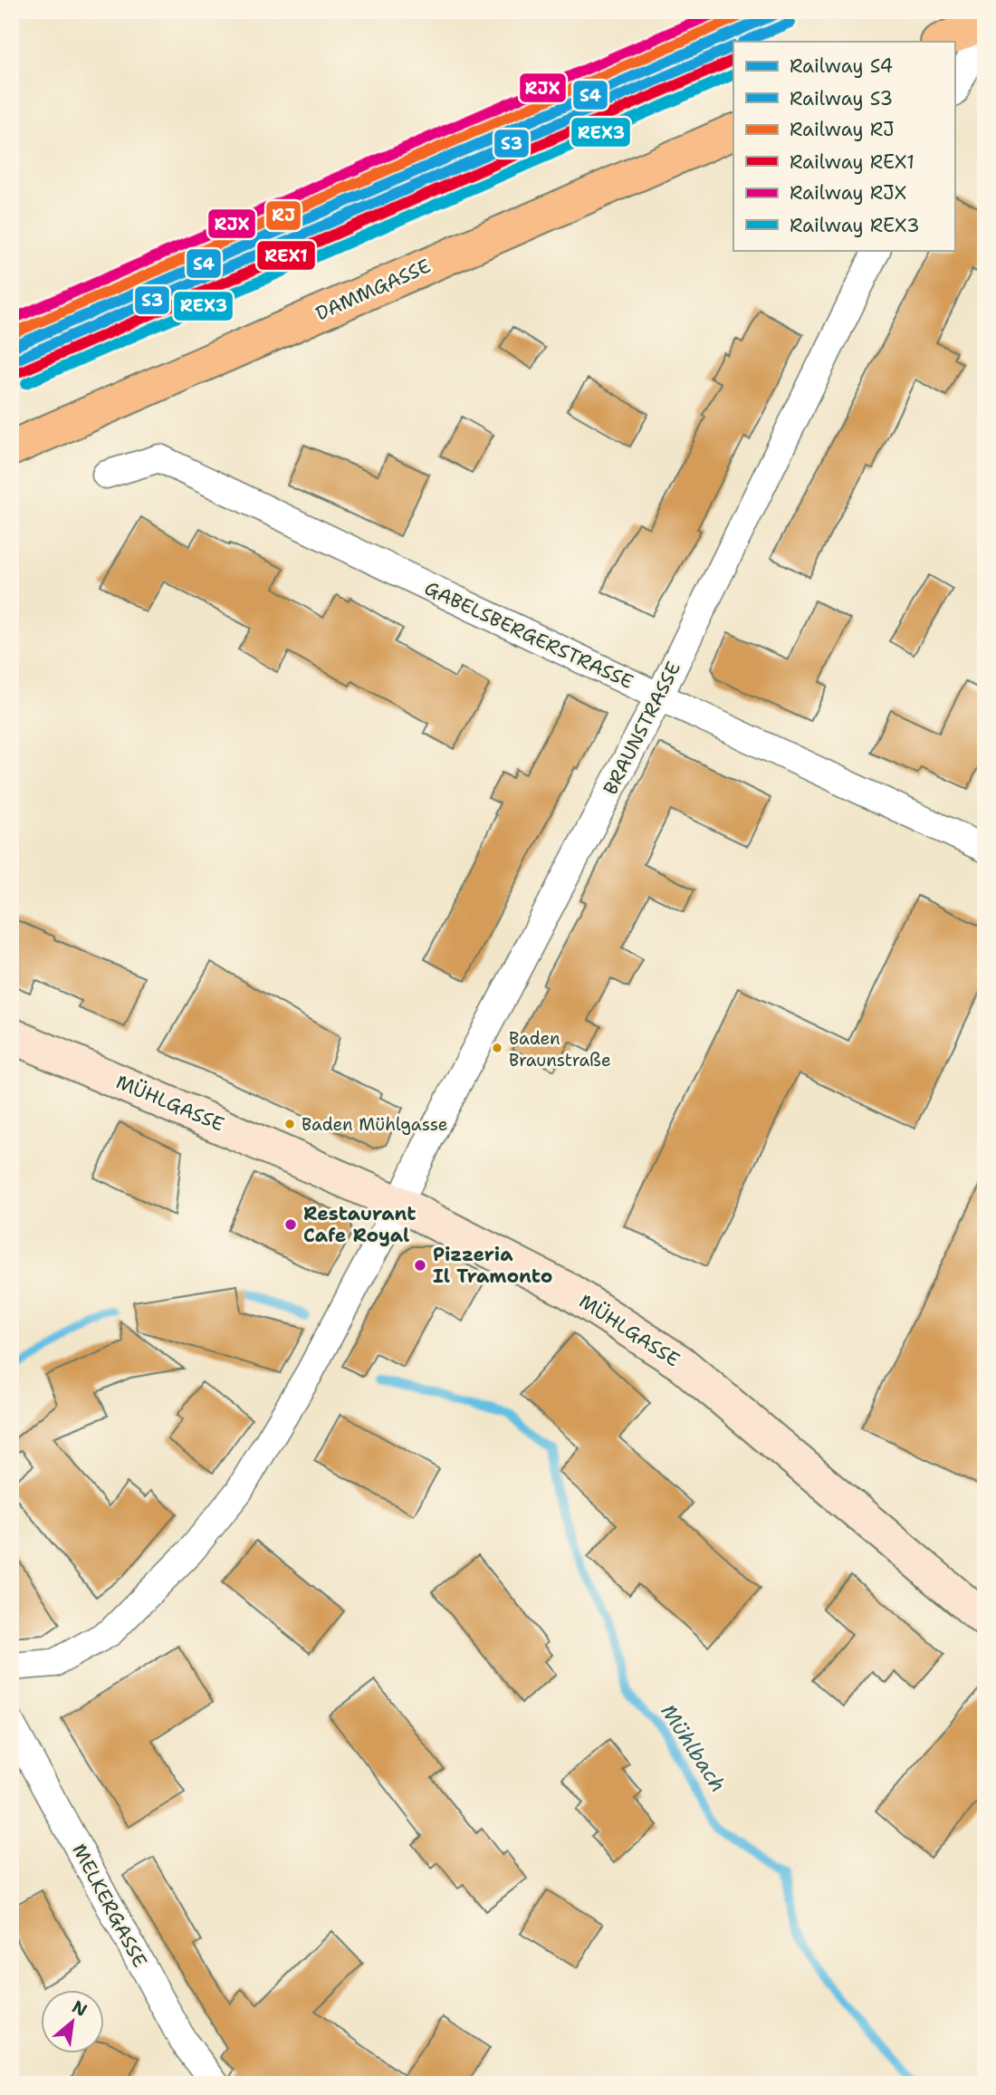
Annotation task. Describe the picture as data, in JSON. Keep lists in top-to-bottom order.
{
  "streets": {
    "main road": ["DAMMGASSE"],
    "street": [
      "GABELSBERGERSTRASSE",
      "BRAUNSTRASSE",
      "MÜHLGASSE",
      "MELKERGASSE"
    ]
  },
  "crossings": [
    ["GABELSBERGERSTRASSE", "BRAUNSTRASSE"],
    ["BRAUNSTRASSE", "MÜHLGASSE"]
  ],
  "water": ["Mühlbach"],
  "places": [
    "Baden Braunstraße",
    "Baden Mühlgasse",
    "Restaurant Cafe Royal",
    "Pizzeria Il Tramonto"
  ],
  "lines": [
    "rail line S4",
    "rail line RJ",
    "rail line RJX",
    "rail line S3",
    "rail line REX1",
    "rail line REX3"
  ],
  "legend": [
    "Railway S4",
    "Railway S3",
    "Railway RJ",
    "Railway REX1",
    "Railway RJX",
    "Railway REX3"
  ],
  "north": "top right"
}
